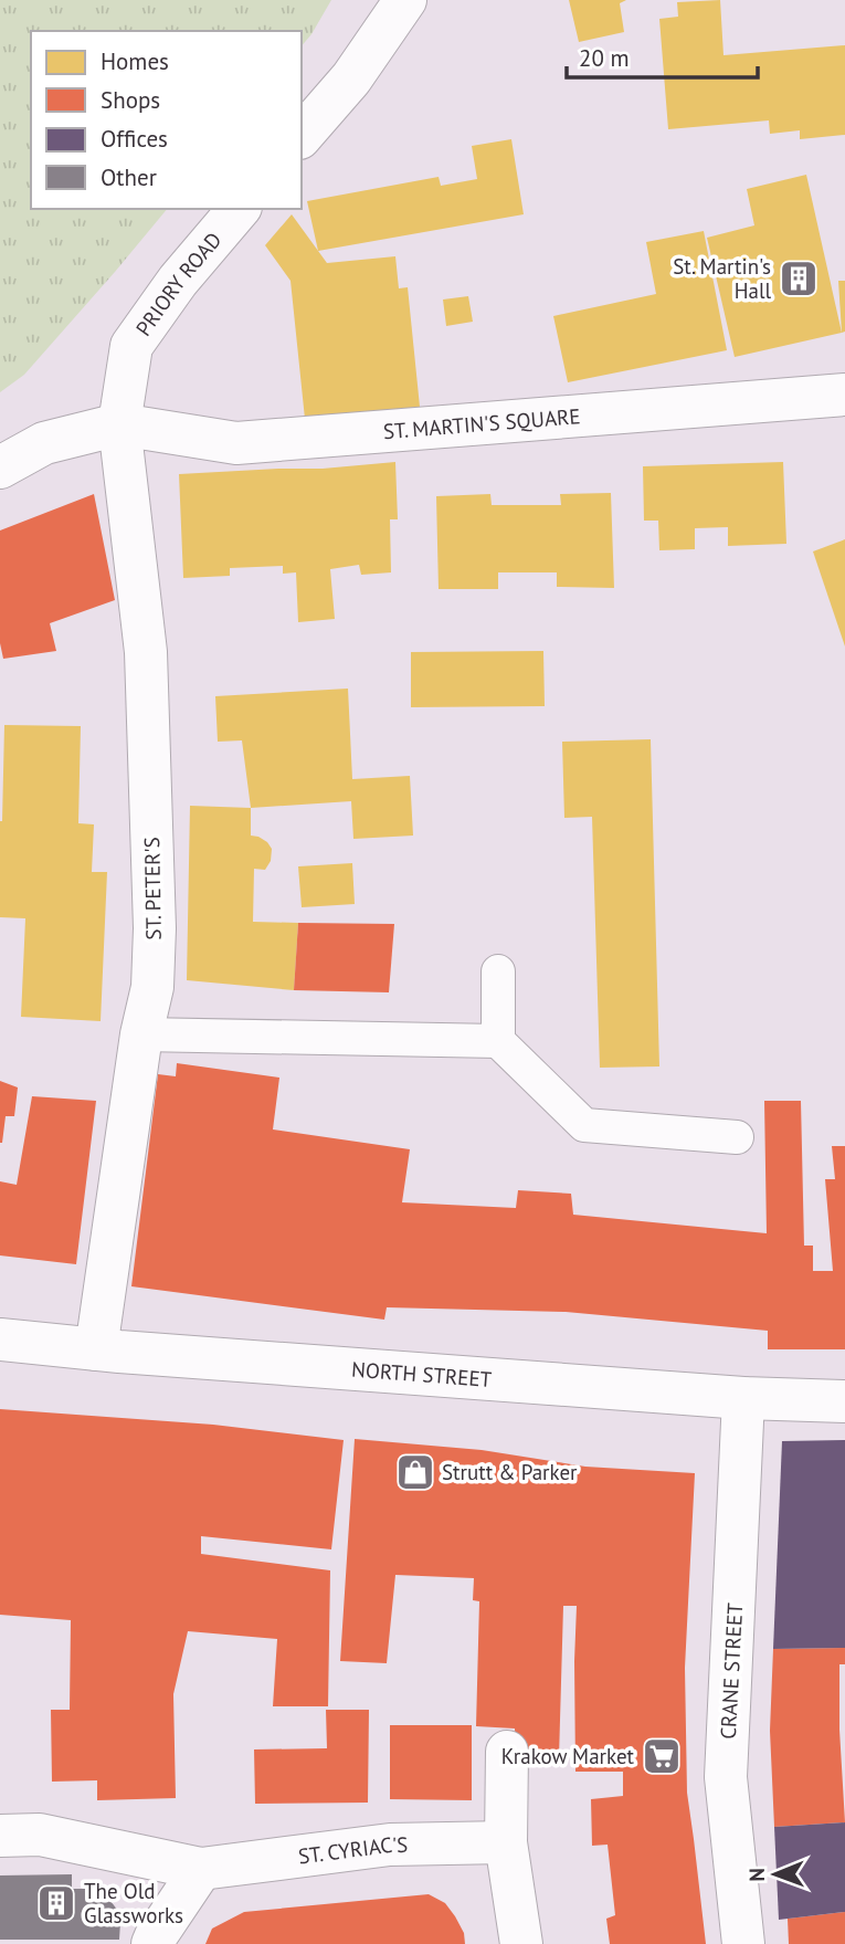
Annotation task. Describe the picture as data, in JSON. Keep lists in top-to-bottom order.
{
  "streets": {
    "street": [
      "PRIORY ROAD",
      "ST. MARTIN'S SQUARE",
      "ST. PETER'S",
      "NORTH STREET",
      "CRANE STREET",
      "ST. CYRIAC'S"
    ]
  },
  "crossings": [
    ["PRIORY ROAD", "ST. MARTIN'S SQUARE"],
    ["PRIORY ROAD", "ST. PETER'S"],
    ["ST. MARTIN'S SQUARE", "ST. PETER'S"],
    ["ST. PETER'S", "NORTH STREET"],
    ["NORTH STREET", "CRANE STREET"]
  ],
  "places": {
    "building": ["St. Martin's Hall", "The Old Glassworks"],
    "shop": ["Strutt & Parker"],
    "supermarket": ["Krakow Market"]
  },
  "legend": [
    "Homes",
    "Shops",
    "Offices",
    "Other"
  ],
  "scale_bar": "20 m",
  "north": "left"
}
